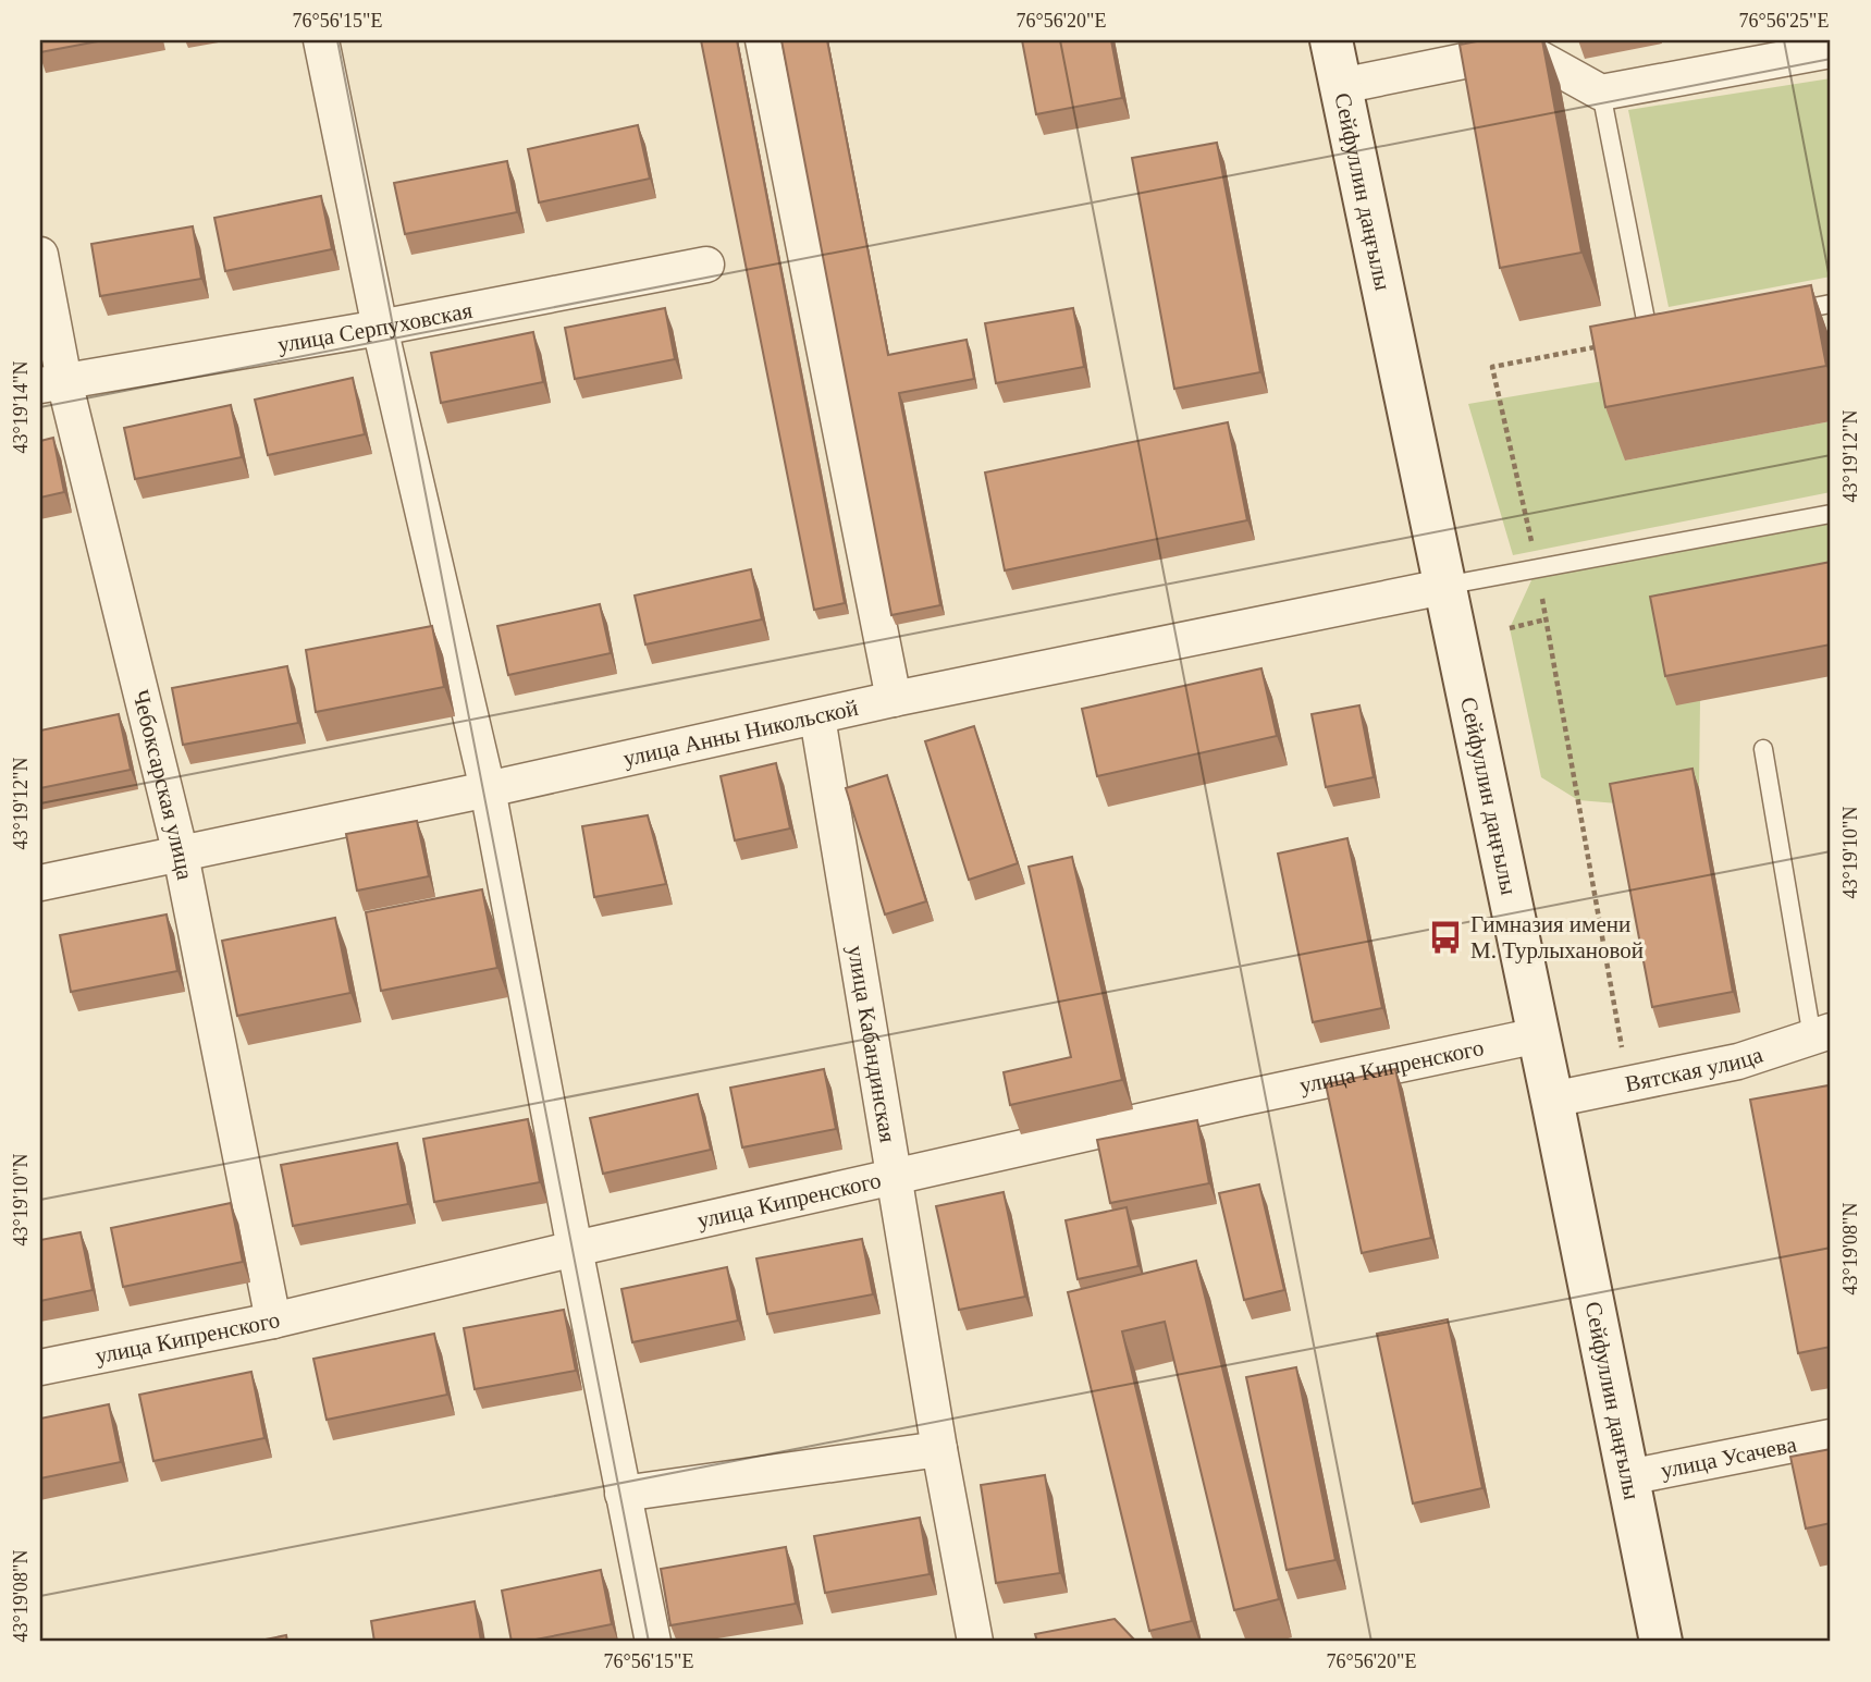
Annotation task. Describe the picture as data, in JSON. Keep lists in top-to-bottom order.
{
  "streets": {
    "main road": ["Сейфуллин даңғылы"],
    "street": [
      "улица Серпуховская",
      "улица Анны Никольской",
      "Чебоксарская улица",
      "улица Кабандинская",
      "улица Кипренского",
      "Вятская улица",
      "улица Усачева"
    ]
  },
  "crossings": [
    ["Сейфуллин даңғылы", "улица Анны Никольской"],
    ["Сейфуллин даңғылы", "улица Кипренского"],
    ["Сейфуллин даңғылы", "Вятская улица"],
    ["Сейфуллин даңғылы", "улица Усачева"],
    ["улица Серпуховская", "Чебоксарская улица"],
    ["улица Анны Никольской", "Чебоксарская улица"],
    ["улица Анны Никольской", "улица Кабандинская"],
    ["Чебоксарская улица", "улица Кипренского"],
    ["улица Кабандинская", "улица Кипренского"]
  ],
  "places": {
    "bus stop": ["Гимназия имени М. Турлыхановой"]
  },
  "coordinates": [
    "76°56'15\"E",
    "76°56'20\"E",
    "76°56'25\"E",
    "43°19'14\"N",
    "43°19'12\"N",
    "43°19'10\"N",
    "43°19'08\"N"
  ]
}
